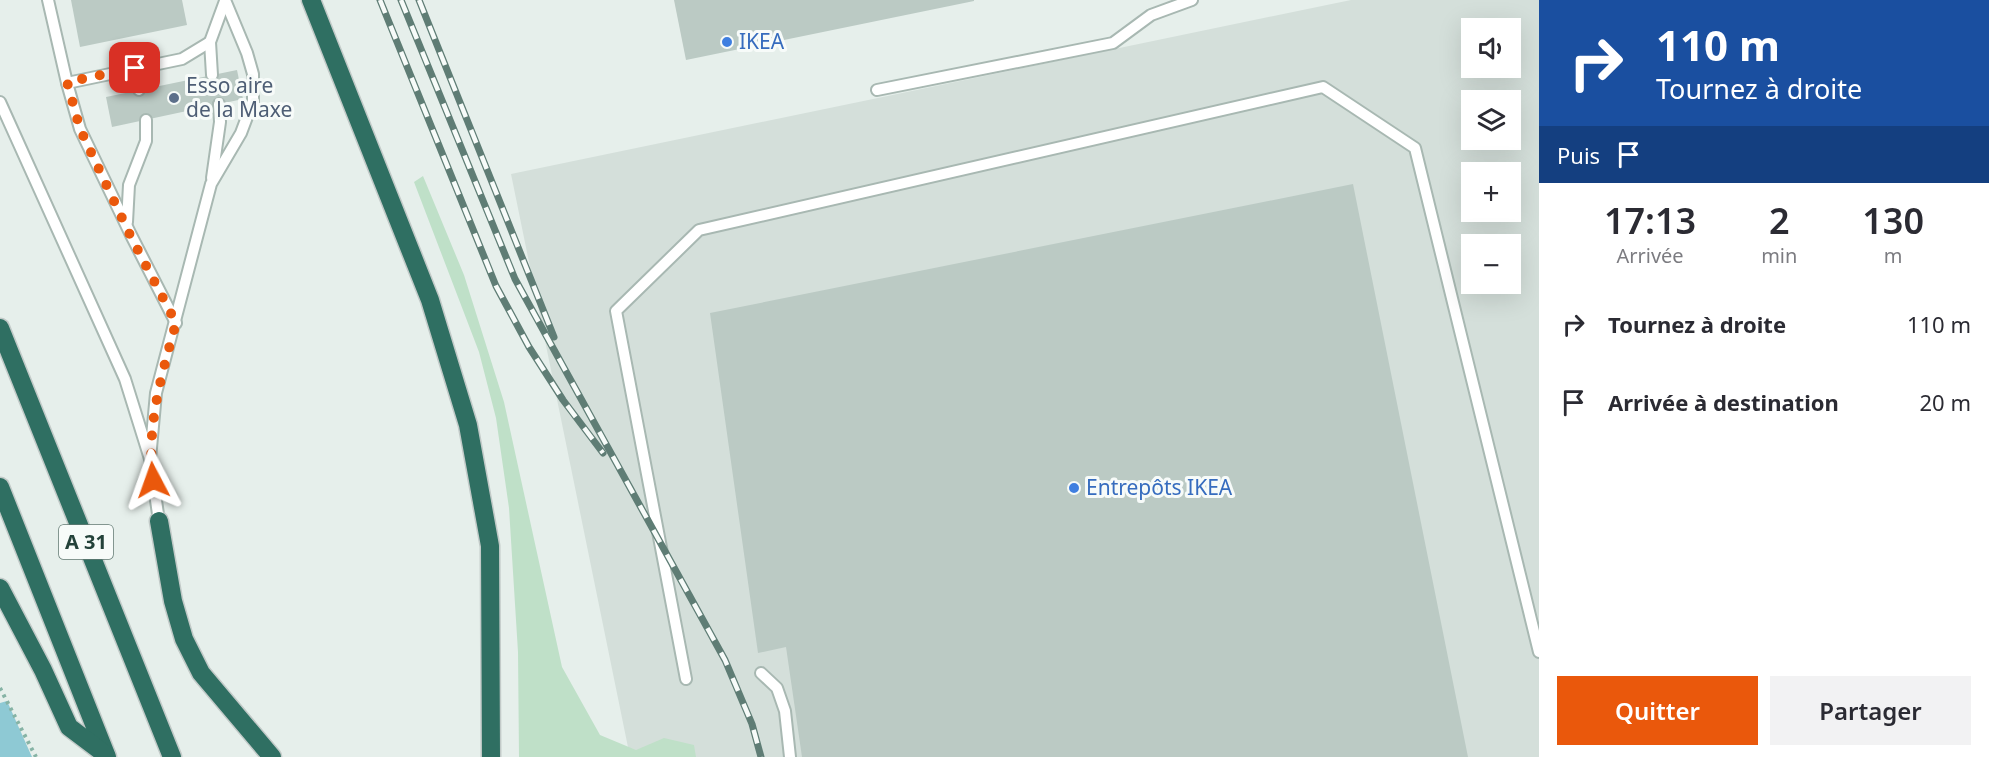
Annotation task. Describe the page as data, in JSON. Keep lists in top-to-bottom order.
{
  "streets": {
    "highway": ["A 31"]
  },
  "places": ["IKEA", "Esso aire de la Maxe", "Entrepôts IKEA"],
  "page": {
    "turn": ["110 m", "Tournez à droite"],
    "map_buttons": ["+", "−"],
    "then": "Puis",
    "eta": [
      "17:13",
      "Arrivée",
      "2",
      "min",
      "130",
      "m"
    ],
    "list": [
      {
        "name": "Tournez à droite",
        "value": "110 m"
      },
      {
        "name": "Arrivée à destination",
        "value": "20 m"
      }
    ],
    "buttons": ["Quitter", "Partager"]
  }
}
